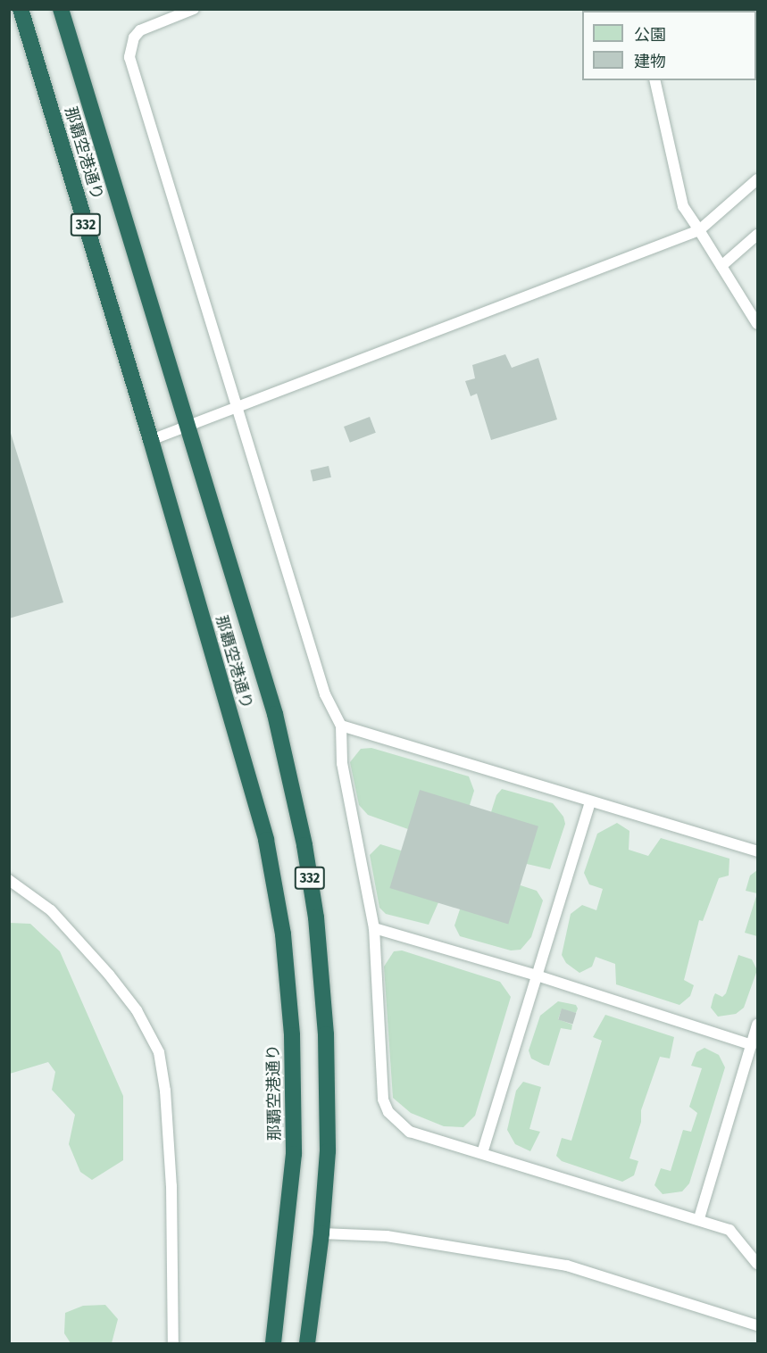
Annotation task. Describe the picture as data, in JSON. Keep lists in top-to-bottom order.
{
  "streets": {
    "highway": ["那覇空港通り", "332"]
  },
  "legend": ["公園", "建物"]
}
